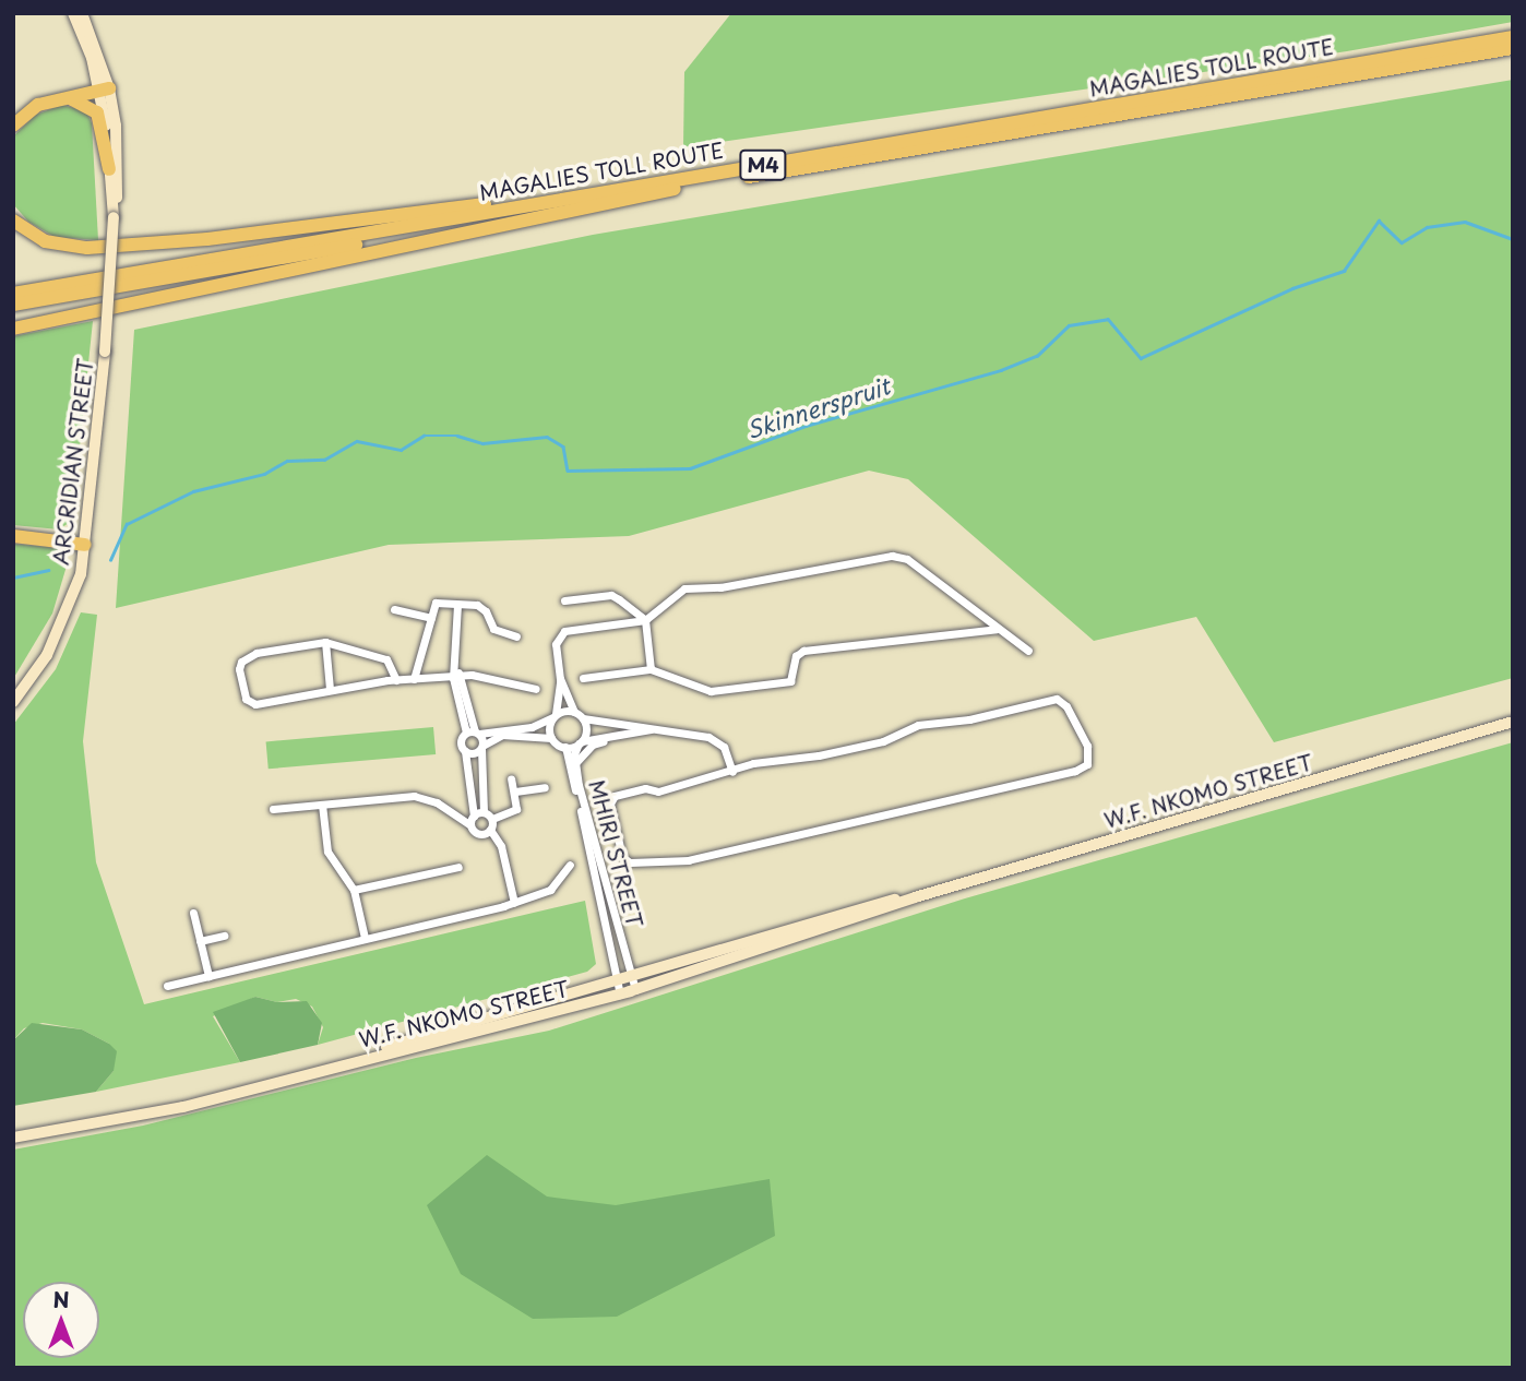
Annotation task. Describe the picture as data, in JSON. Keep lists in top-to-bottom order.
{
  "streets": {
    "highway": ["MAGALIES TOLL ROUTE", "M4"],
    "main road": ["ARCRIDIAN STREET", "W.F. NKOMO STREET"],
    "street": ["MHIRI STREET"]
  },
  "crossings": [
    ["W.F. NKOMO STREET", "MHIRI STREET"]
  ],
  "water": ["Skinnerspruit"],
  "north": "top"
}
